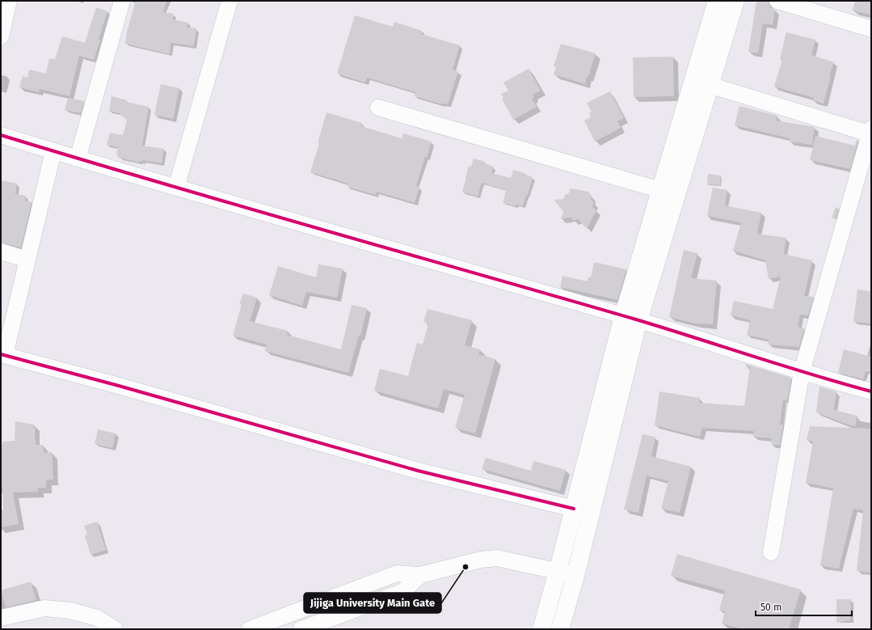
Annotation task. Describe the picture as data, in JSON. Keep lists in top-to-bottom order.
{
  "places": ["Jijiga University Main Gate"],
  "scale_bar": "50 m"
}
